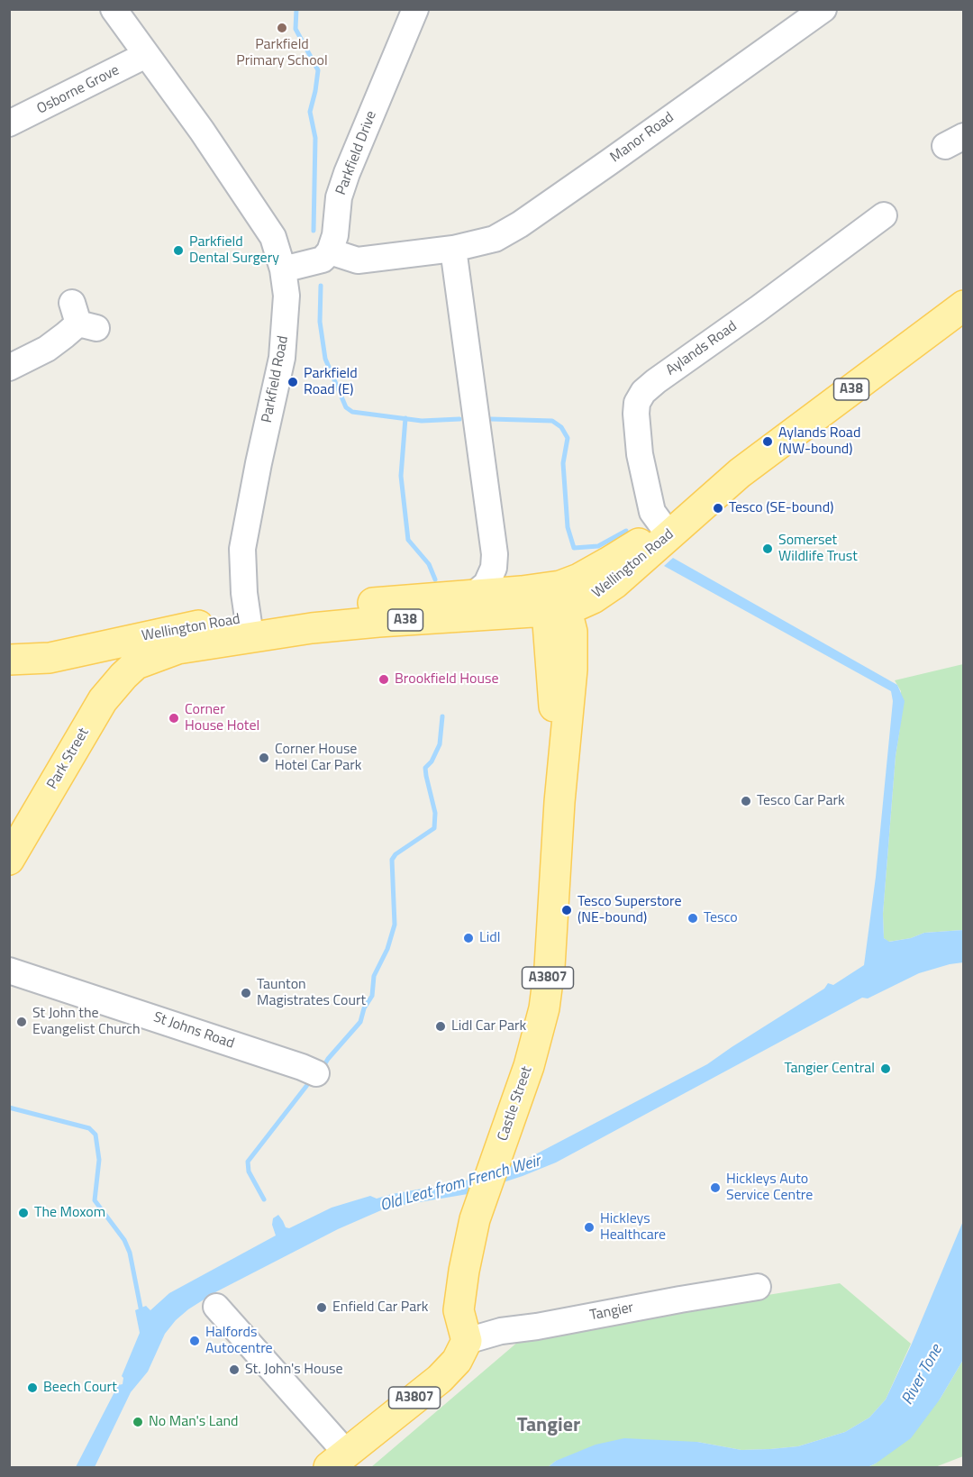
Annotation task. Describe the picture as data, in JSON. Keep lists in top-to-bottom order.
{
  "streets": {
    "main road": [
      "A38",
      "Wellington Road",
      "Park Street",
      "A3807",
      "Castle Street"
    ],
    "street": [
      "Osborne Grove",
      "Manor Road",
      "Parkfield Drive",
      "Aylands Road",
      "Parkfield Road",
      "St Johns Road",
      "Tangier"
    ]
  },
  "crossings": [
    ["Osborne Grove", "Parkfield Road"],
    ["Manor Road", "Parkfield Drive"],
    ["Aylands Road", "Wellington Road"],
    ["Parkfield Road", "Wellington Road"],
    ["A38", "Wellington Road"],
    ["A38", "Park Street"],
    ["Wellington Road", "Park Street"],
    ["Wellington Road", "Castle Street"],
    ["A3807", "Castle Street"],
    ["A3807", "Tangier"],
    ["Castle Street", "Tangier"]
  ],
  "districts": ["Tangier"],
  "water": ["Old Leat from French Weir", "River Tone"],
  "places": [
    "Parkfield Primary School",
    "Parkfield Dental Surgery",
    "Parkfield Road (E)",
    "Aylands Road (NW-bound)",
    "Tesco (SE-bound)",
    "Somerset Wildlife Trust",
    "Brookfield House",
    "Corner House Hotel",
    "Corner House Hotel Car Park",
    "Tesco Car Park",
    "Tesco Superstore (NE-bound)",
    "Tesco",
    "Lidl",
    "Taunton Magistrates Court",
    "St John the Evangelist Church",
    "Lidl Car Park",
    "Tangier Central",
    "Hickleys Auto Service Centre",
    "The Moxom",
    "Hickleys Healthcare",
    "Enfield Car Park",
    "Halfords Autocentre",
    "St. John's House",
    "Beech Court",
    "No Man's Land"
  ]
}
